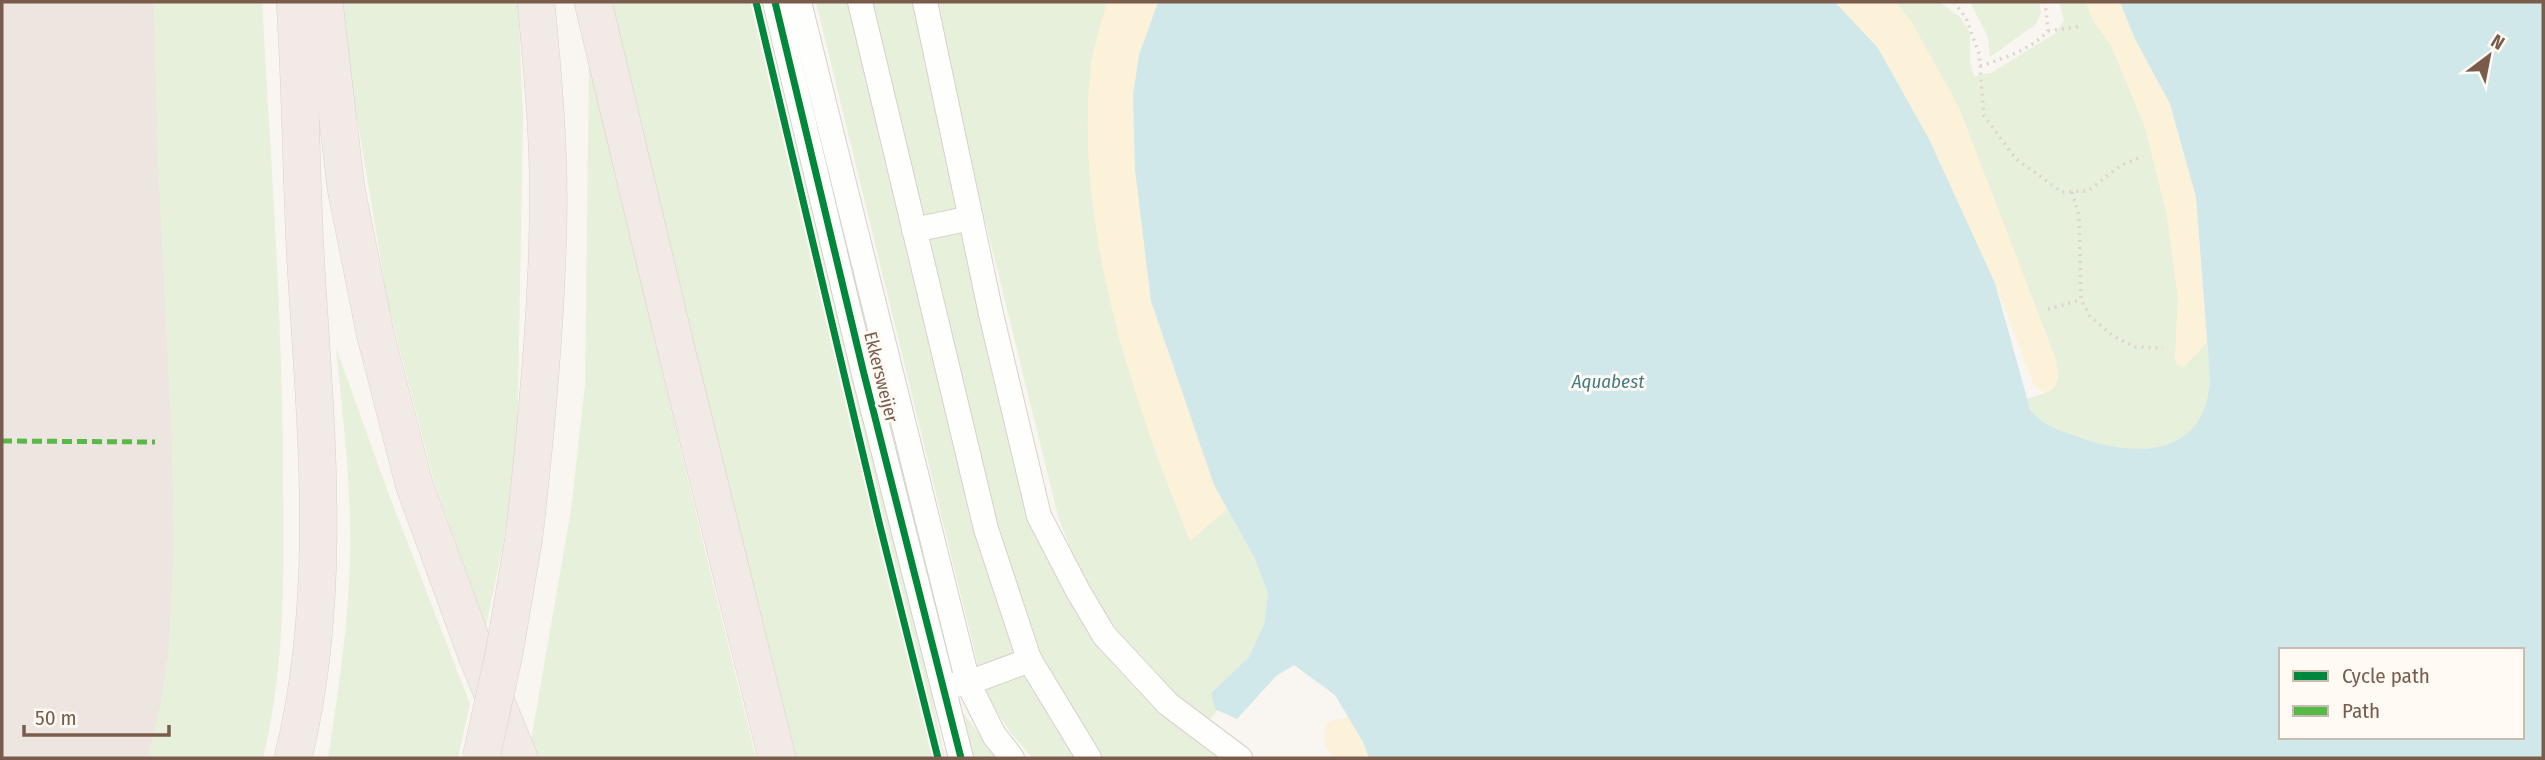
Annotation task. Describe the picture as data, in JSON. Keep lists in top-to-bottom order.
{
  "streets": {
    "street": ["Ekkersweijer"]
  },
  "water": ["Aquabest"],
  "legend": ["Cycle path", "Path"],
  "scale_bar": "50 m",
  "north": "top right"
}
